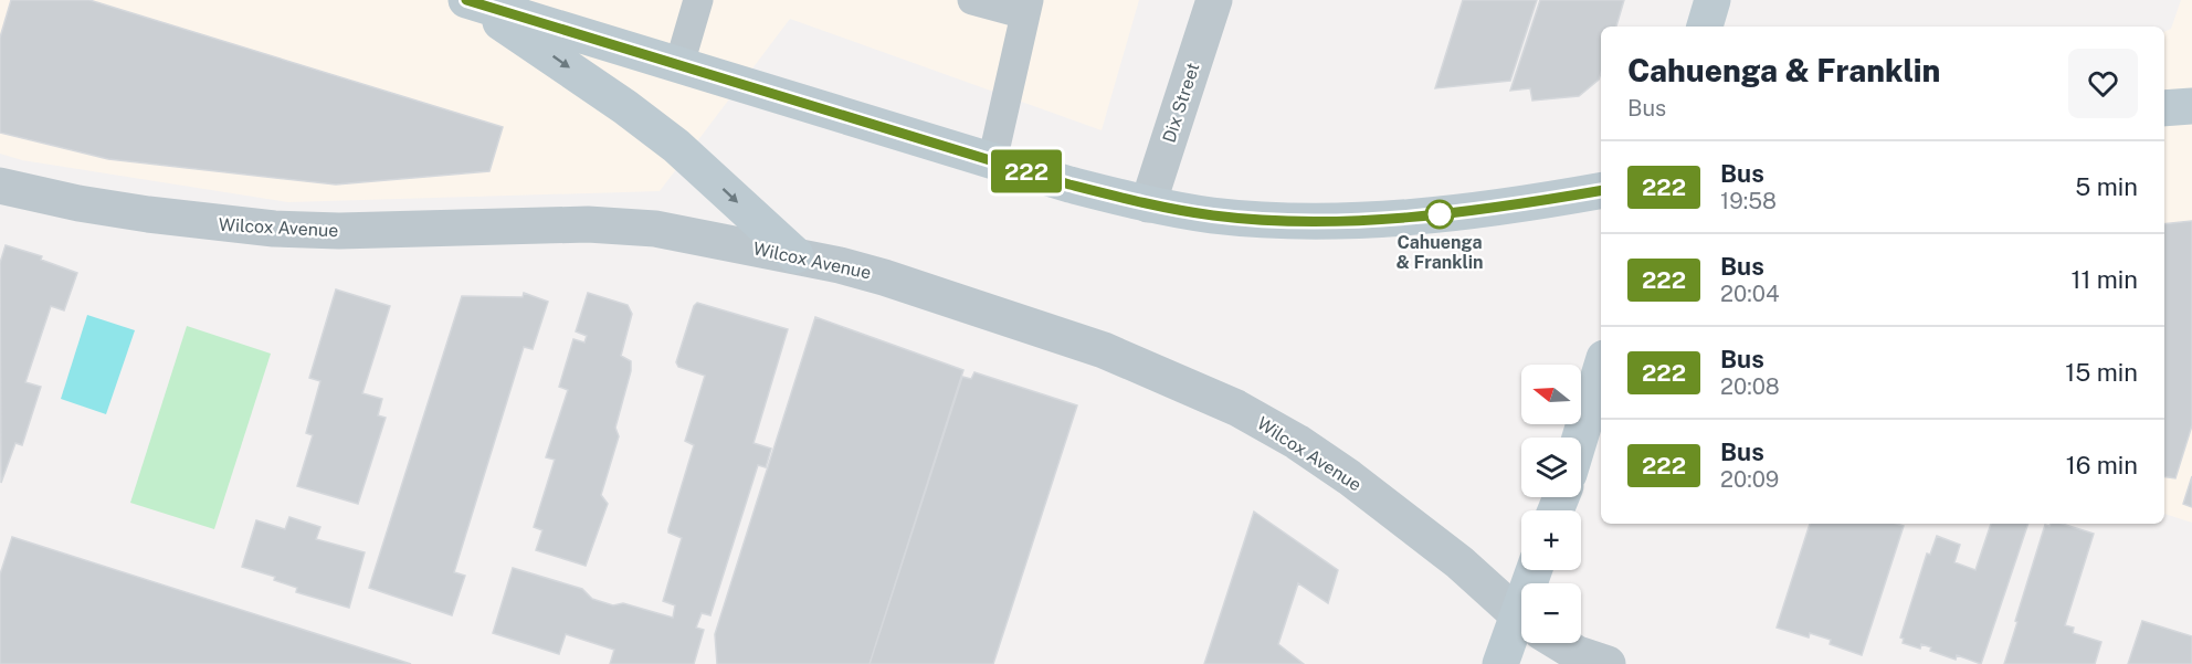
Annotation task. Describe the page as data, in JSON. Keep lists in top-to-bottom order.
{
  "streets": {
    "street": ["Dix Street", "Wilcox Avenue"]
  },
  "places": ["Cahuenga & Franklin"],
  "lines": ["bus line 222"],
  "north": "left",
  "page": {
    "on_map": "222",
    "heading": ["Cahuenga & Franklin", "Bus"],
    "list": [
      {
        "mark": "222",
        "name": "Bus",
        "note": "19:58",
        "value": "5 min"
      },
      {
        "mark": "222",
        "name": "Bus",
        "note": "20:04",
        "value": "11 min"
      },
      {
        "mark": "222",
        "name": "Bus",
        "note": "20:08",
        "value": "15 min"
      },
      {
        "mark": "222",
        "name": "Bus",
        "note": "20:09",
        "value": "16 min"
      }
    ],
    "map_buttons": ["+", "−"]
  }
}
